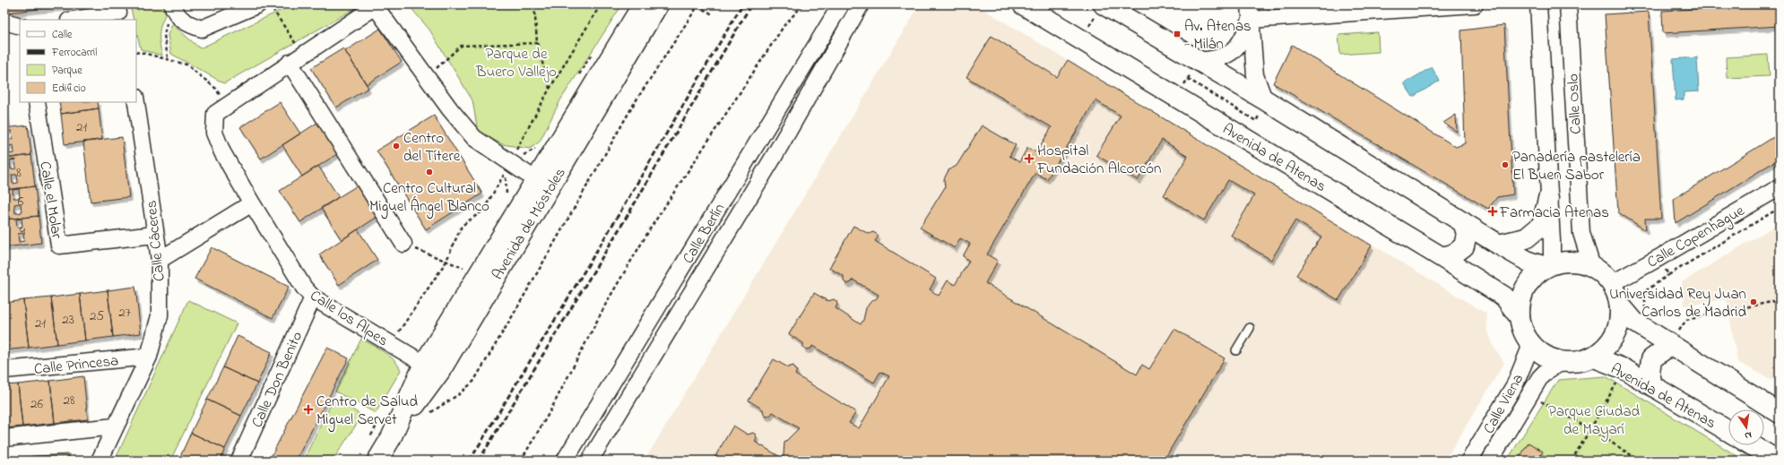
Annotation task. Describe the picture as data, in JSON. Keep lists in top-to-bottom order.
{
  "streets": {
    "street": [
      "Calle Oslo",
      "Avenida de Atenas",
      "Calle el Molar",
      "Avenida de Móstoles",
      "Calle Berlín",
      "Calle Copenhague",
      "Calle Cáceres",
      "Calle los Alpes",
      "Calle Princesa",
      "Calle Don Benito",
      "Calle Viena"
    ]
  },
  "crossings": [
    ["Calle Oslo", "Avenida de Atenas"],
    ["Calle Oslo", "Calle Copenhague"],
    ["Calle Oslo", "Calle Viena"],
    ["Avenida de Atenas", "Calle Copenhague"],
    ["Avenida de Atenas", "Calle Viena"],
    ["Calle el Molar", "Calle Cáceres"],
    ["Avenida de Móstoles", "Calle los Alpes"],
    ["Calle Copenhague", "Calle Viena"],
    ["Calle Cáceres", "Calle Princesa"],
    ["Calle los Alpes", "Calle Don Benito"]
  ],
  "parks": ["Parque de Buero Vallejo", "Parque Ciudad de Mayarí"],
  "places": {
    "transit": ["Av. Atenas - Milán"],
    "other": [
      "Centro del Títere",
      "Panadería pastelería El Buen Sabor",
      "Centro Cultural Miguel Ángel Blanco",
      "Universidad Rey Juan Carlos de Madrid"
    ],
    "health": ["Hospital Fundación Alcorcón", "Farmacia Atenas", "Centro de Salud Miguel Servet"]
  },
  "house_numbers": [
    "21",
    "8",
    "6",
    "4",
    "27",
    "25",
    "23",
    "21",
    "28",
    "26"
  ],
  "legend": [
    "Calle",
    "Ferrocarril",
    "Parque",
    "Edificio"
  ],
  "north": "bottom"
}
